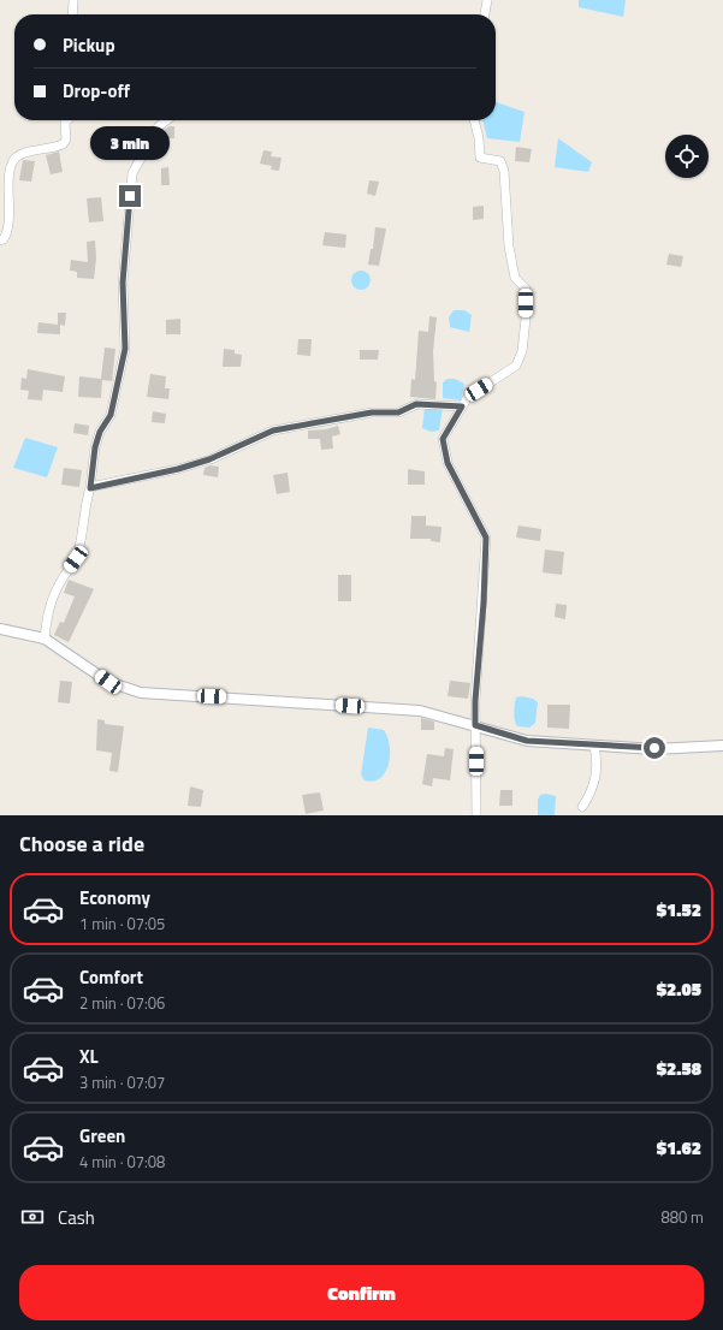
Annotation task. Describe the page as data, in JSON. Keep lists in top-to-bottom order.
{
  "page": {
    "banner": ["Pickup", "Drop-off"],
    "bubble": "3 min",
    "heading": "Choose a ride",
    "list": [
      {
        "name": "Economy",
        "note": "1 min · 07:05",
        "value": "$1.52"
      },
      {
        "name": "Comfort",
        "note": "2 min · 07:06",
        "value": "$2.05"
      },
      {
        "name": "XL",
        "note": "3 min · 07:07",
        "value": "$2.58"
      },
      {
        "name": "Green",
        "note": "4 min · 07:08",
        "value": "$1.62"
      }
    ],
    "pay": ["Cash", "880 m"],
    "buttons": "Confirm"
  }
}
